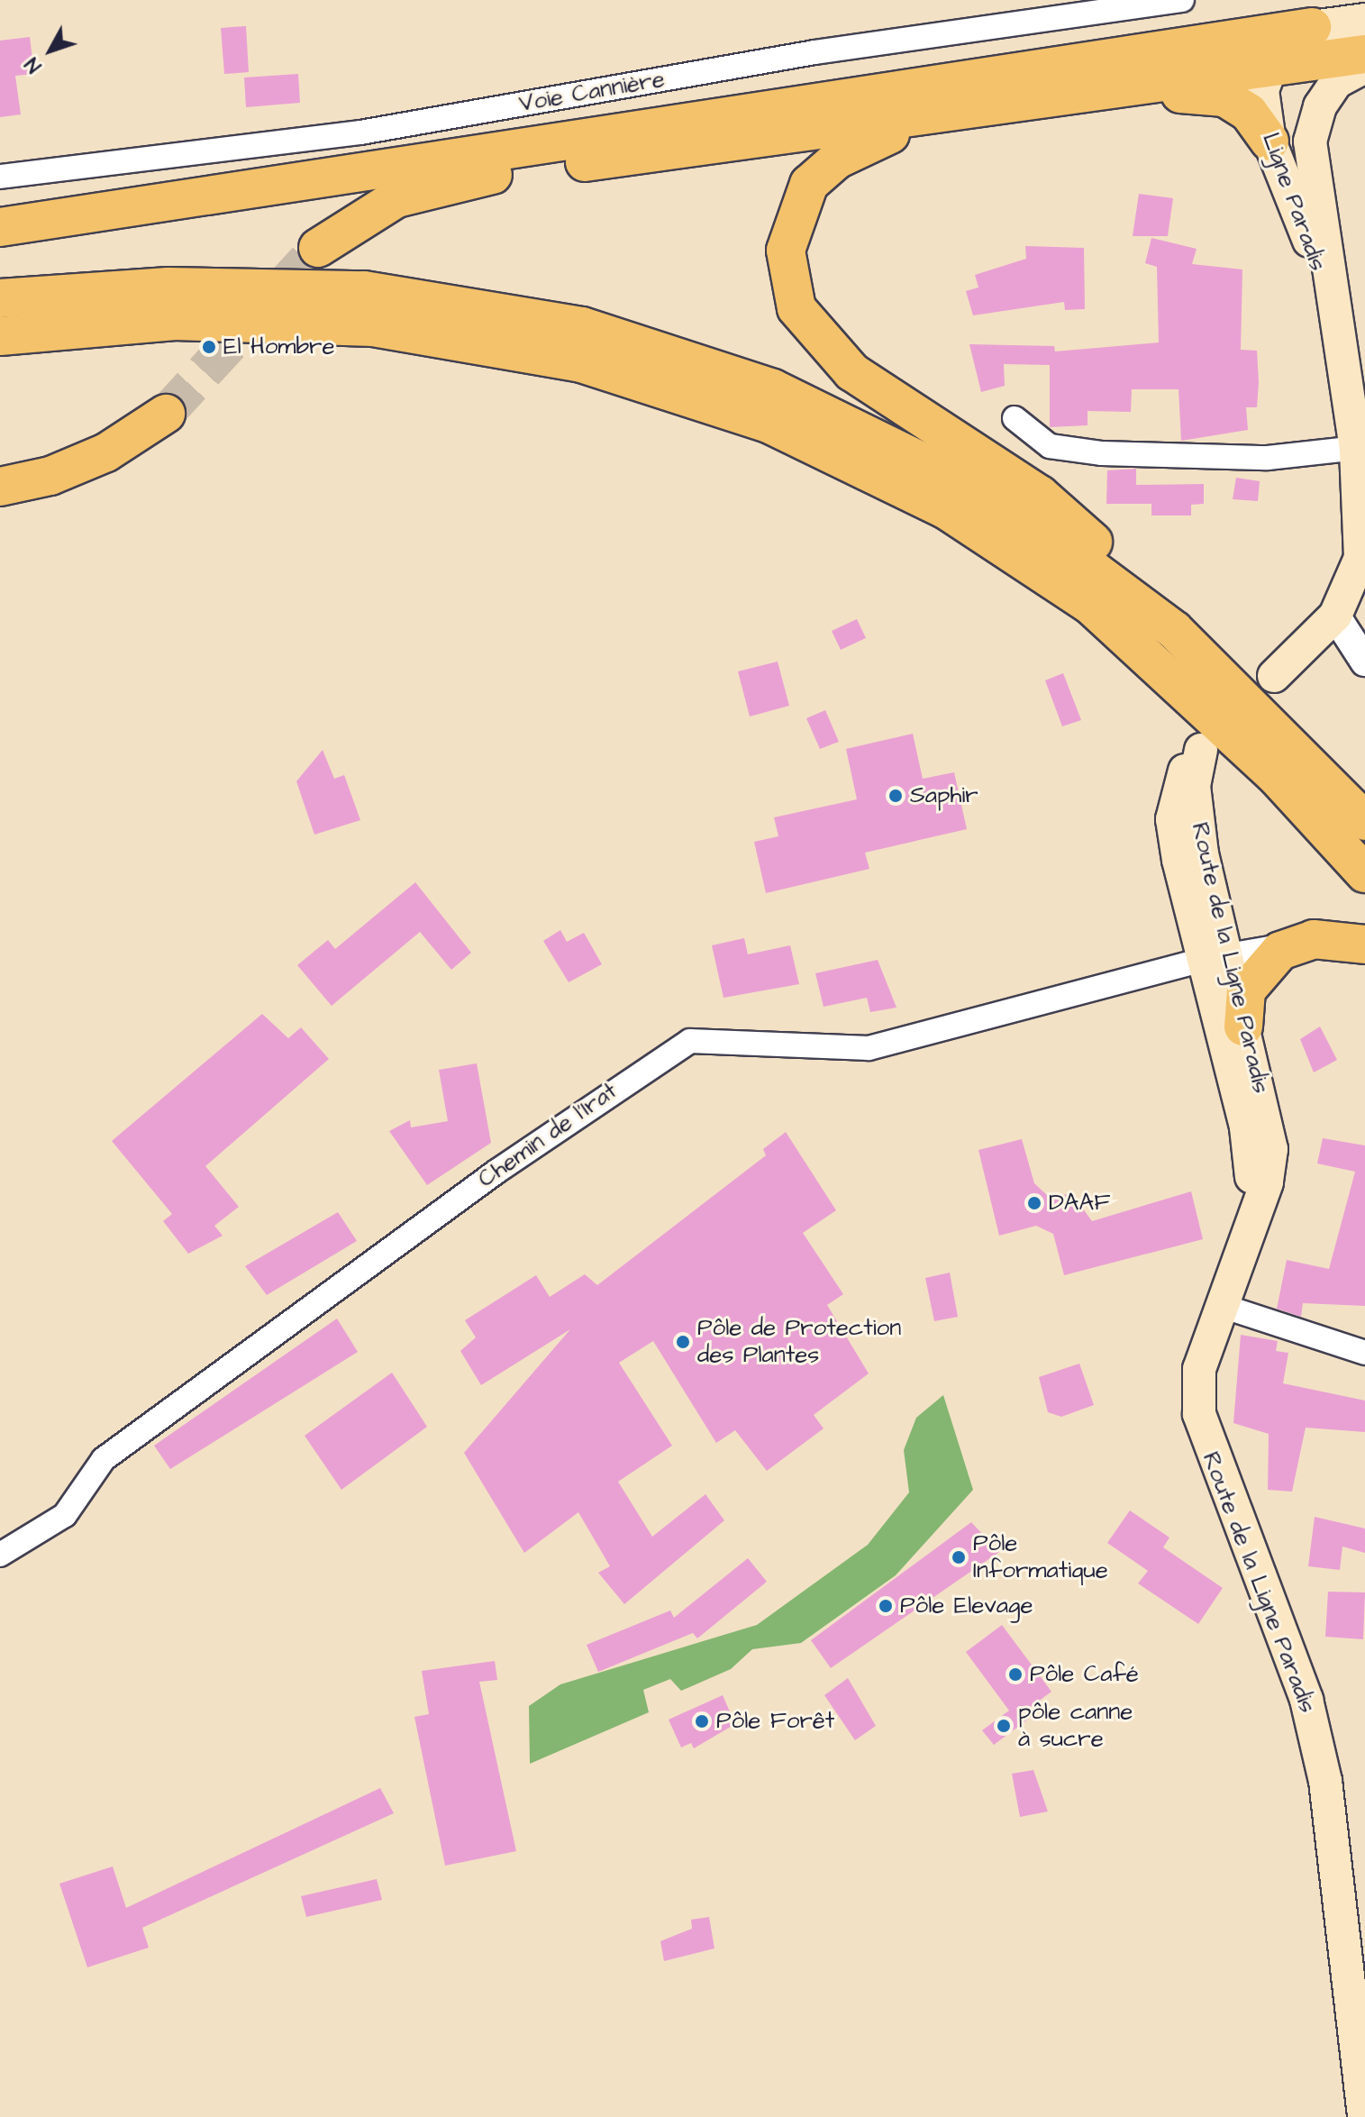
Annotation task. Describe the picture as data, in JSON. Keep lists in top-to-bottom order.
{
  "streets": {
    "main road": ["Ligne Paradis", "Route de la Ligne Paradis"],
    "street": ["Voie Cannière", "Chemin de l'Irat"]
  },
  "crossings": [
    ["Route de la Ligne Paradis", "Chemin de l'Irat"]
  ],
  "places": [
    "El Hombre",
    "Saphir",
    "DAAF",
    "Pôle de Protection des Plantes",
    "Pôle Informatique",
    "Pôle Elevage",
    "Pôle Café",
    "Pôle Forêt",
    "pôle canne à sucre"
  ],
  "north": "bottom left"
}
